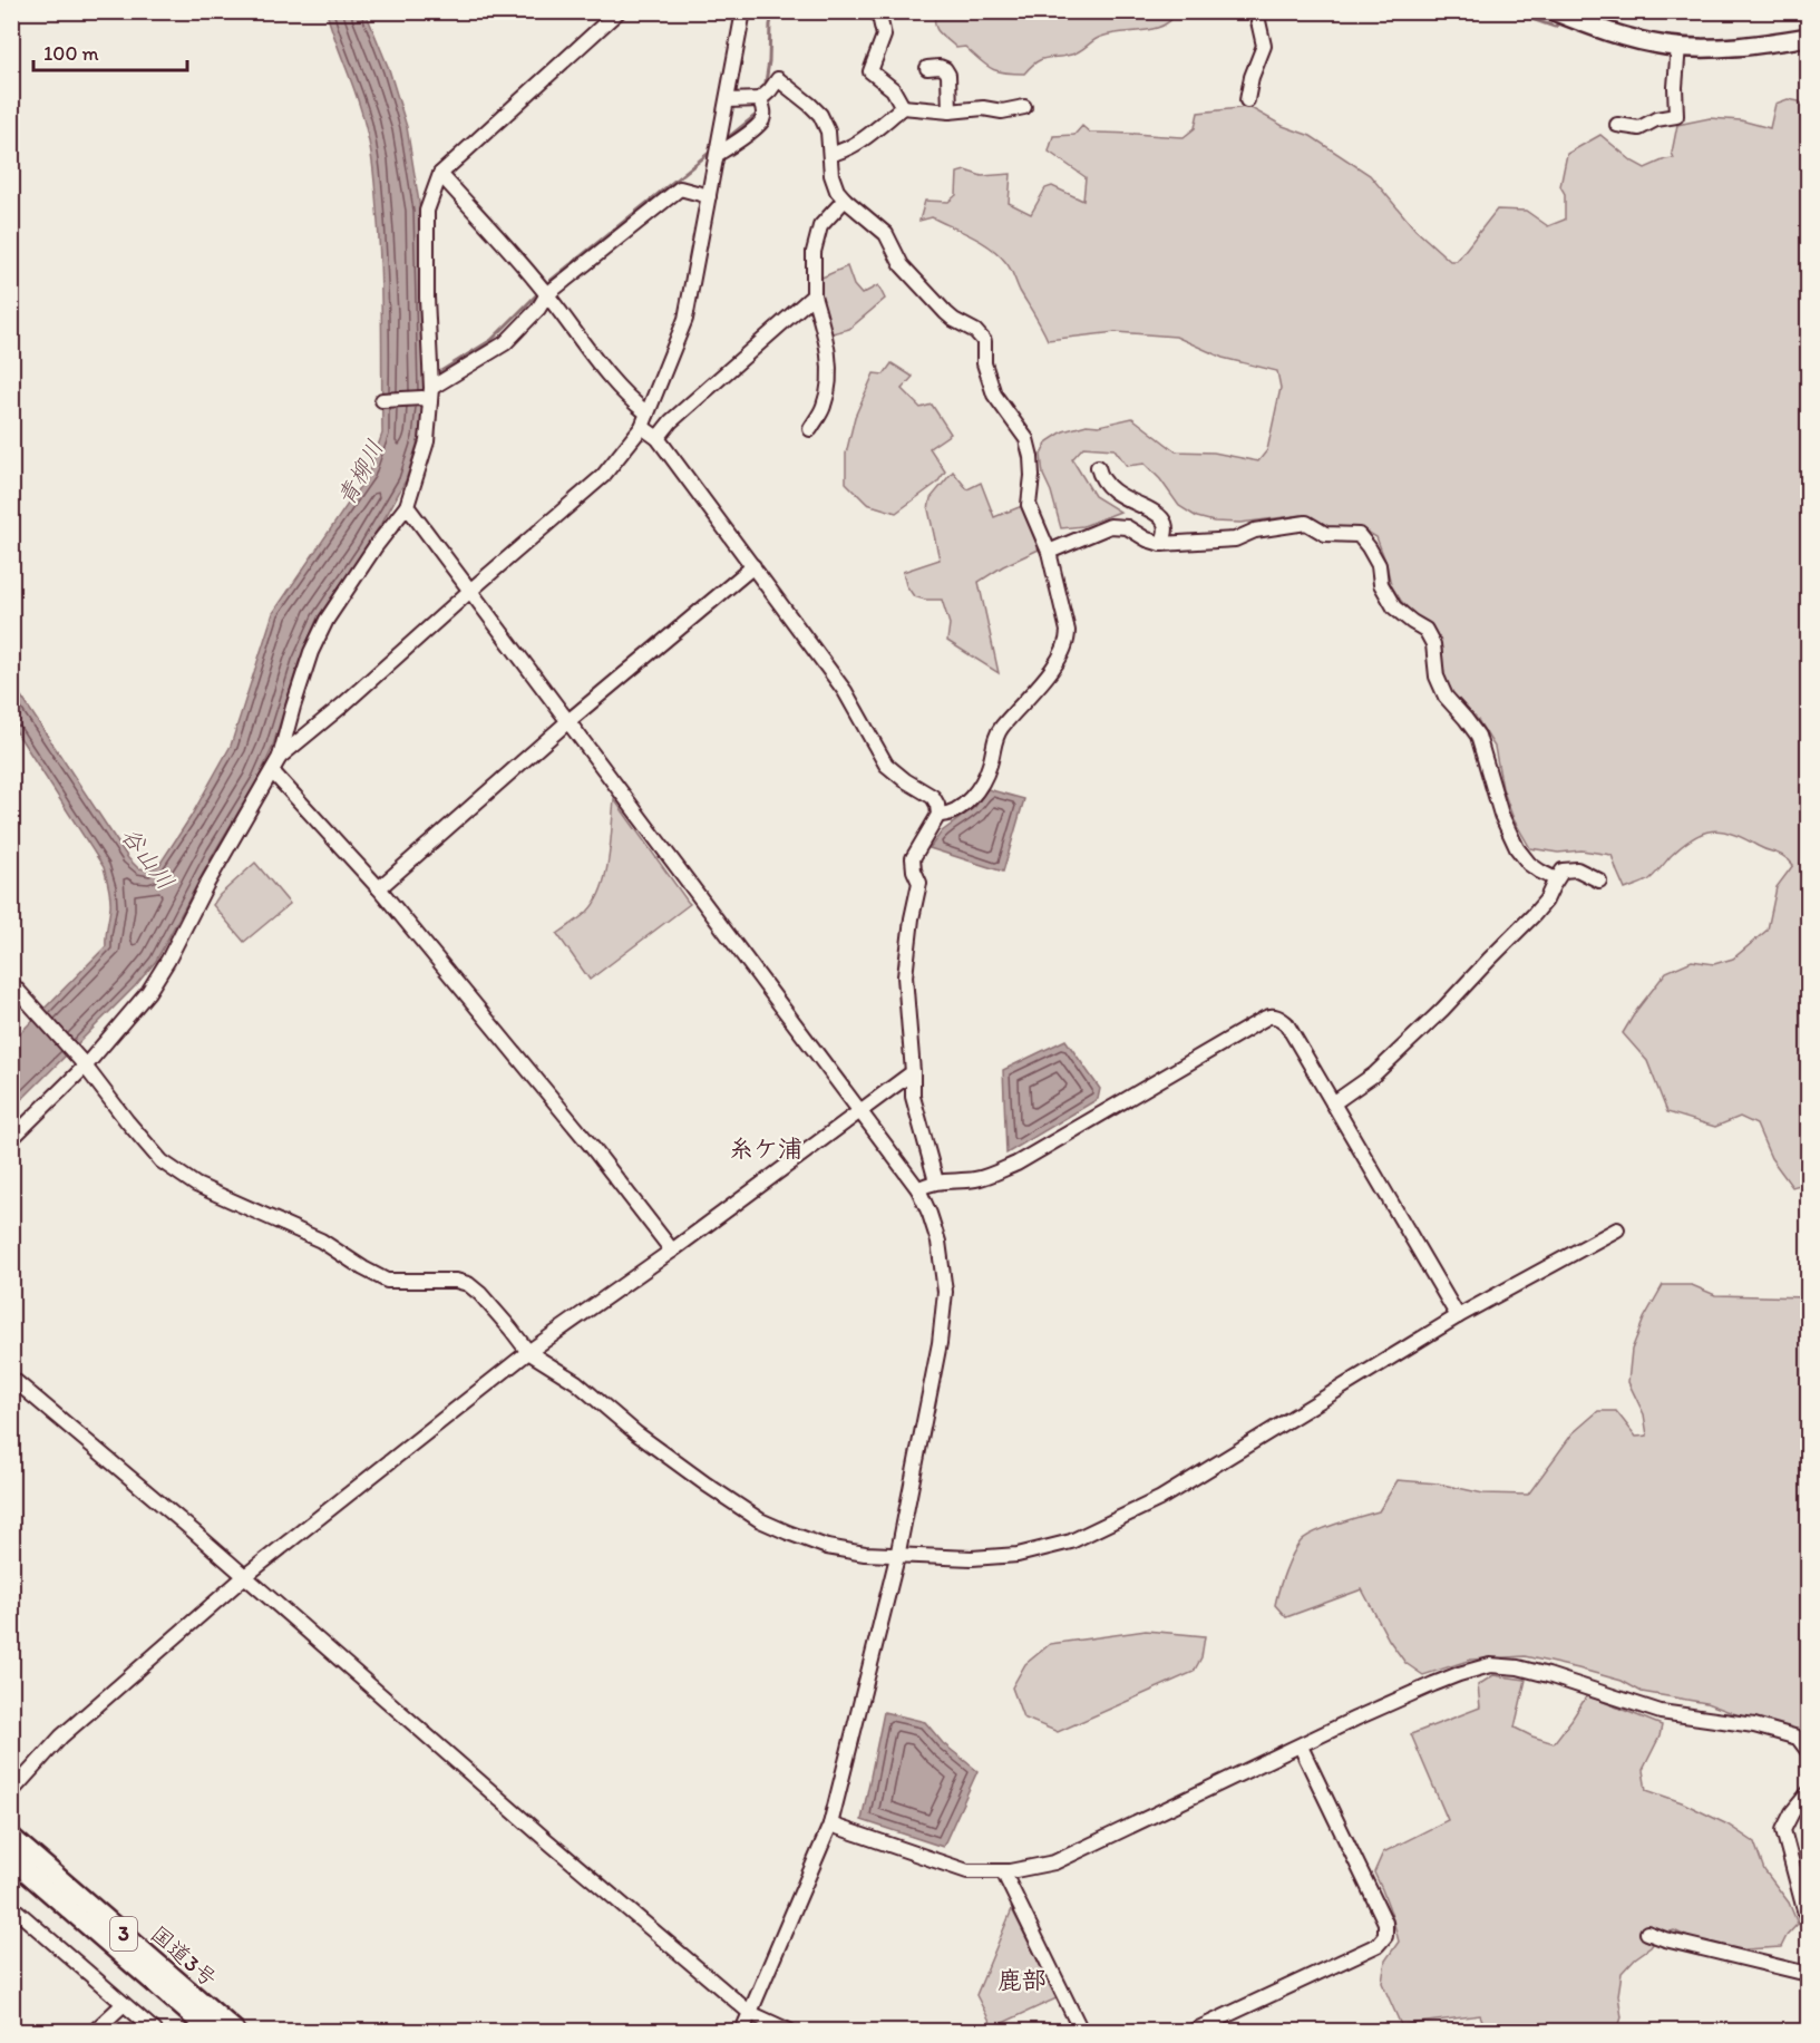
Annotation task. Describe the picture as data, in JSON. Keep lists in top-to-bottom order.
{
  "streets": {
    "highway": ["3", "国道3号"]
  },
  "districts": ["糸ケ浦", "鹿部"],
  "water": ["青柳川", "谷山川"],
  "scale_bar": "100 m"
}
